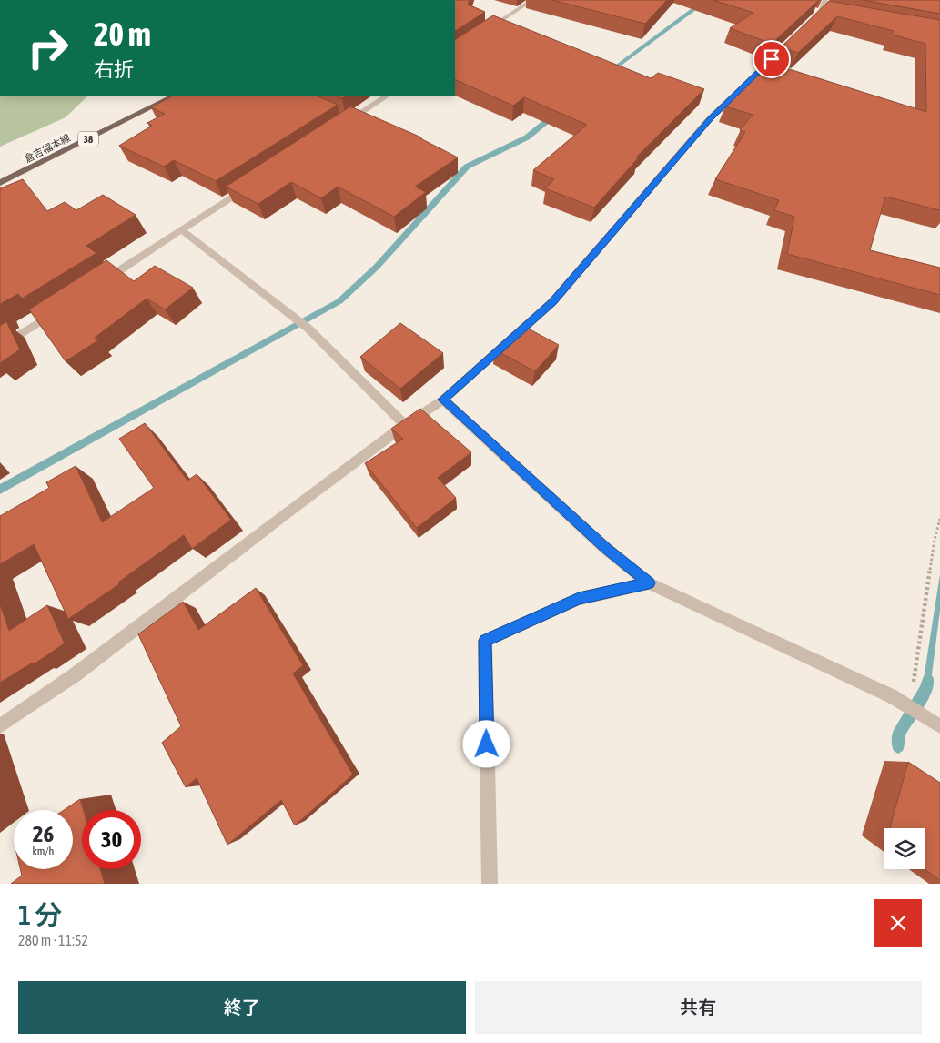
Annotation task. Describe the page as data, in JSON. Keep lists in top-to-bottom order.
{
  "streets": {
    "main road": ["38", "倉吉福本線"]
  },
  "page": {
    "turn": ["20 m", "右折"],
    "speed": "26 km/h",
    "limit": "30",
    "heading": ["1 分", "280 m · 11:52"],
    "buttons": ["終了", "共有"]
  }
}
